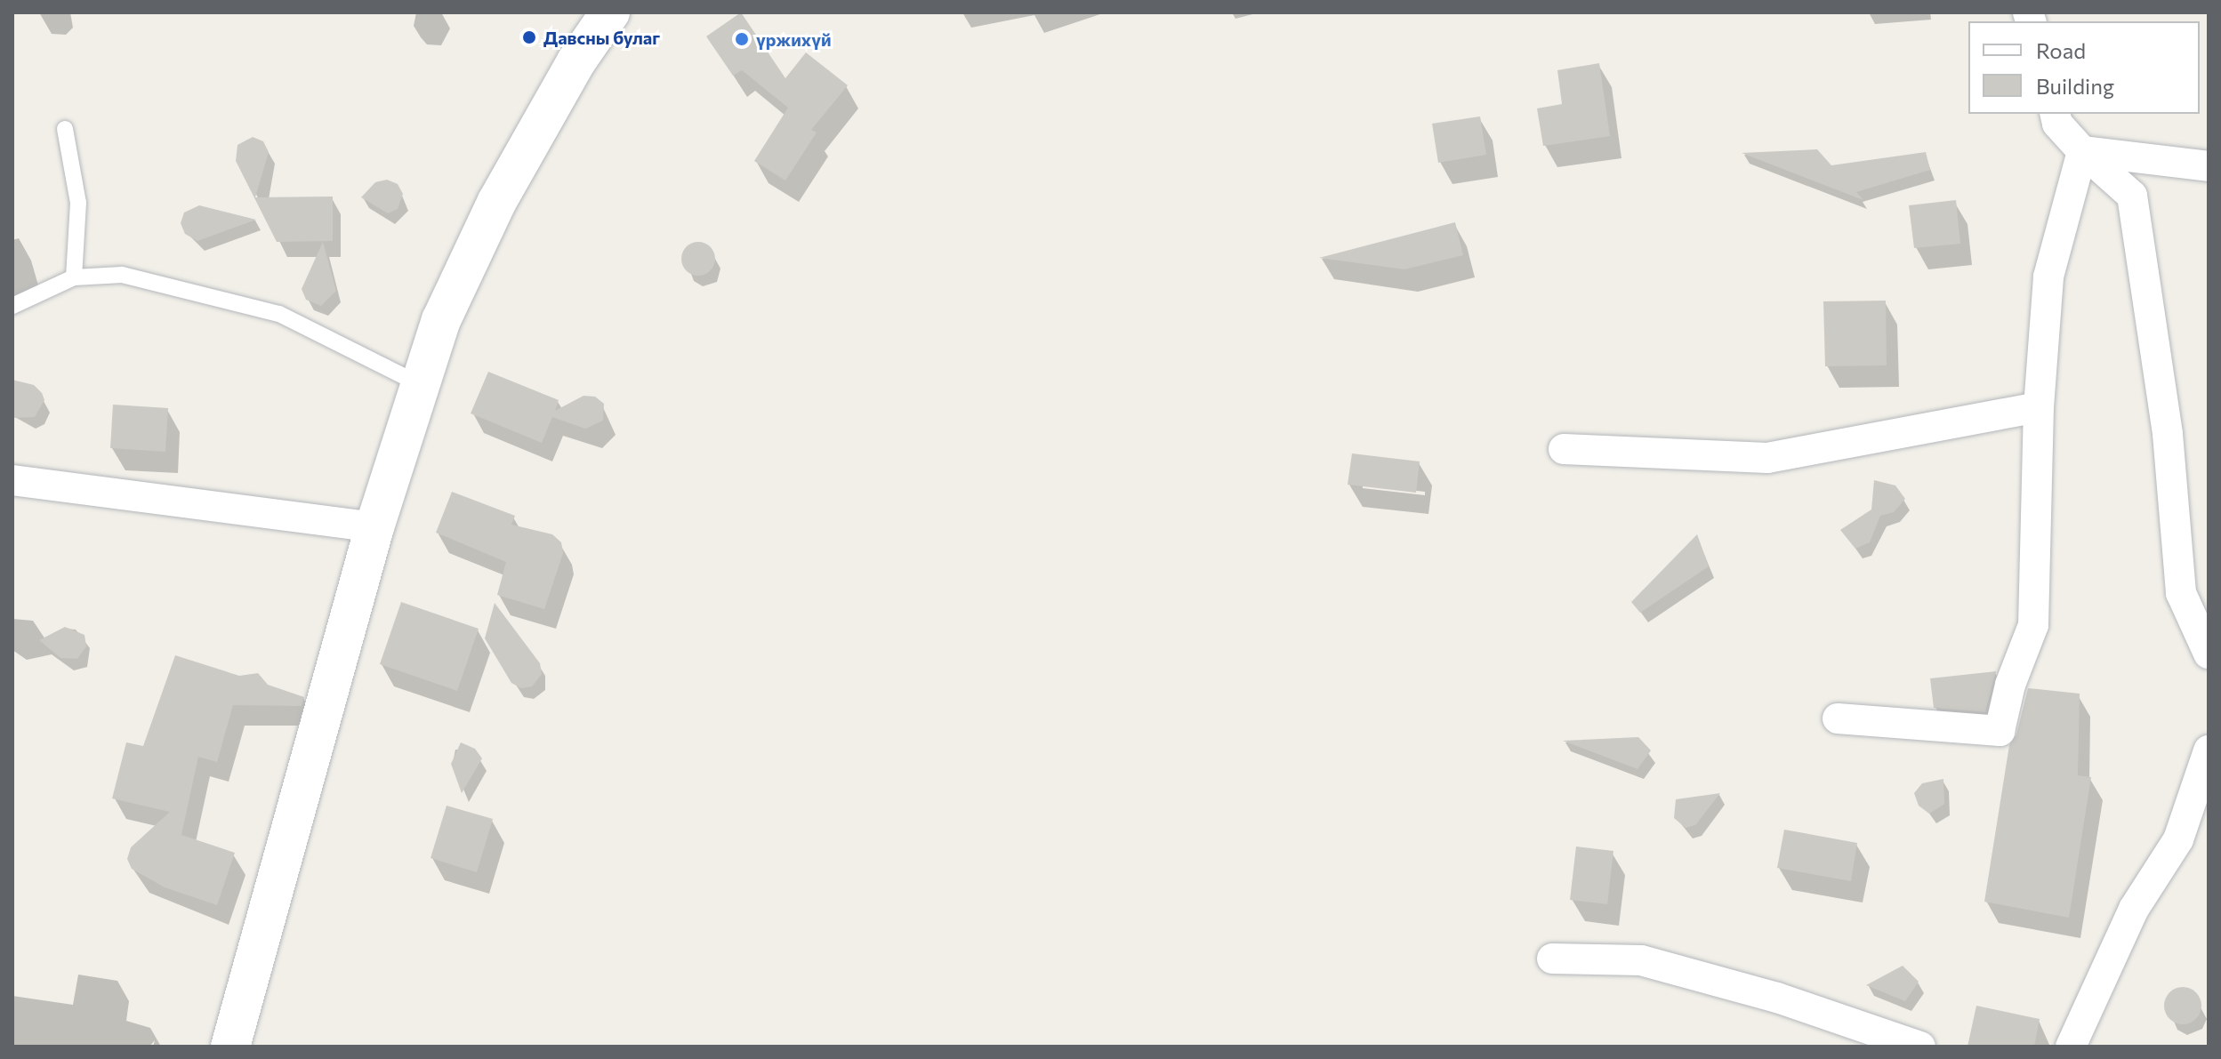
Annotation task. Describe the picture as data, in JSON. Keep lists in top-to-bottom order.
{
  "places": ["Давсны булаг", "үржихүй"],
  "legend": ["Road", "Building"]
}
